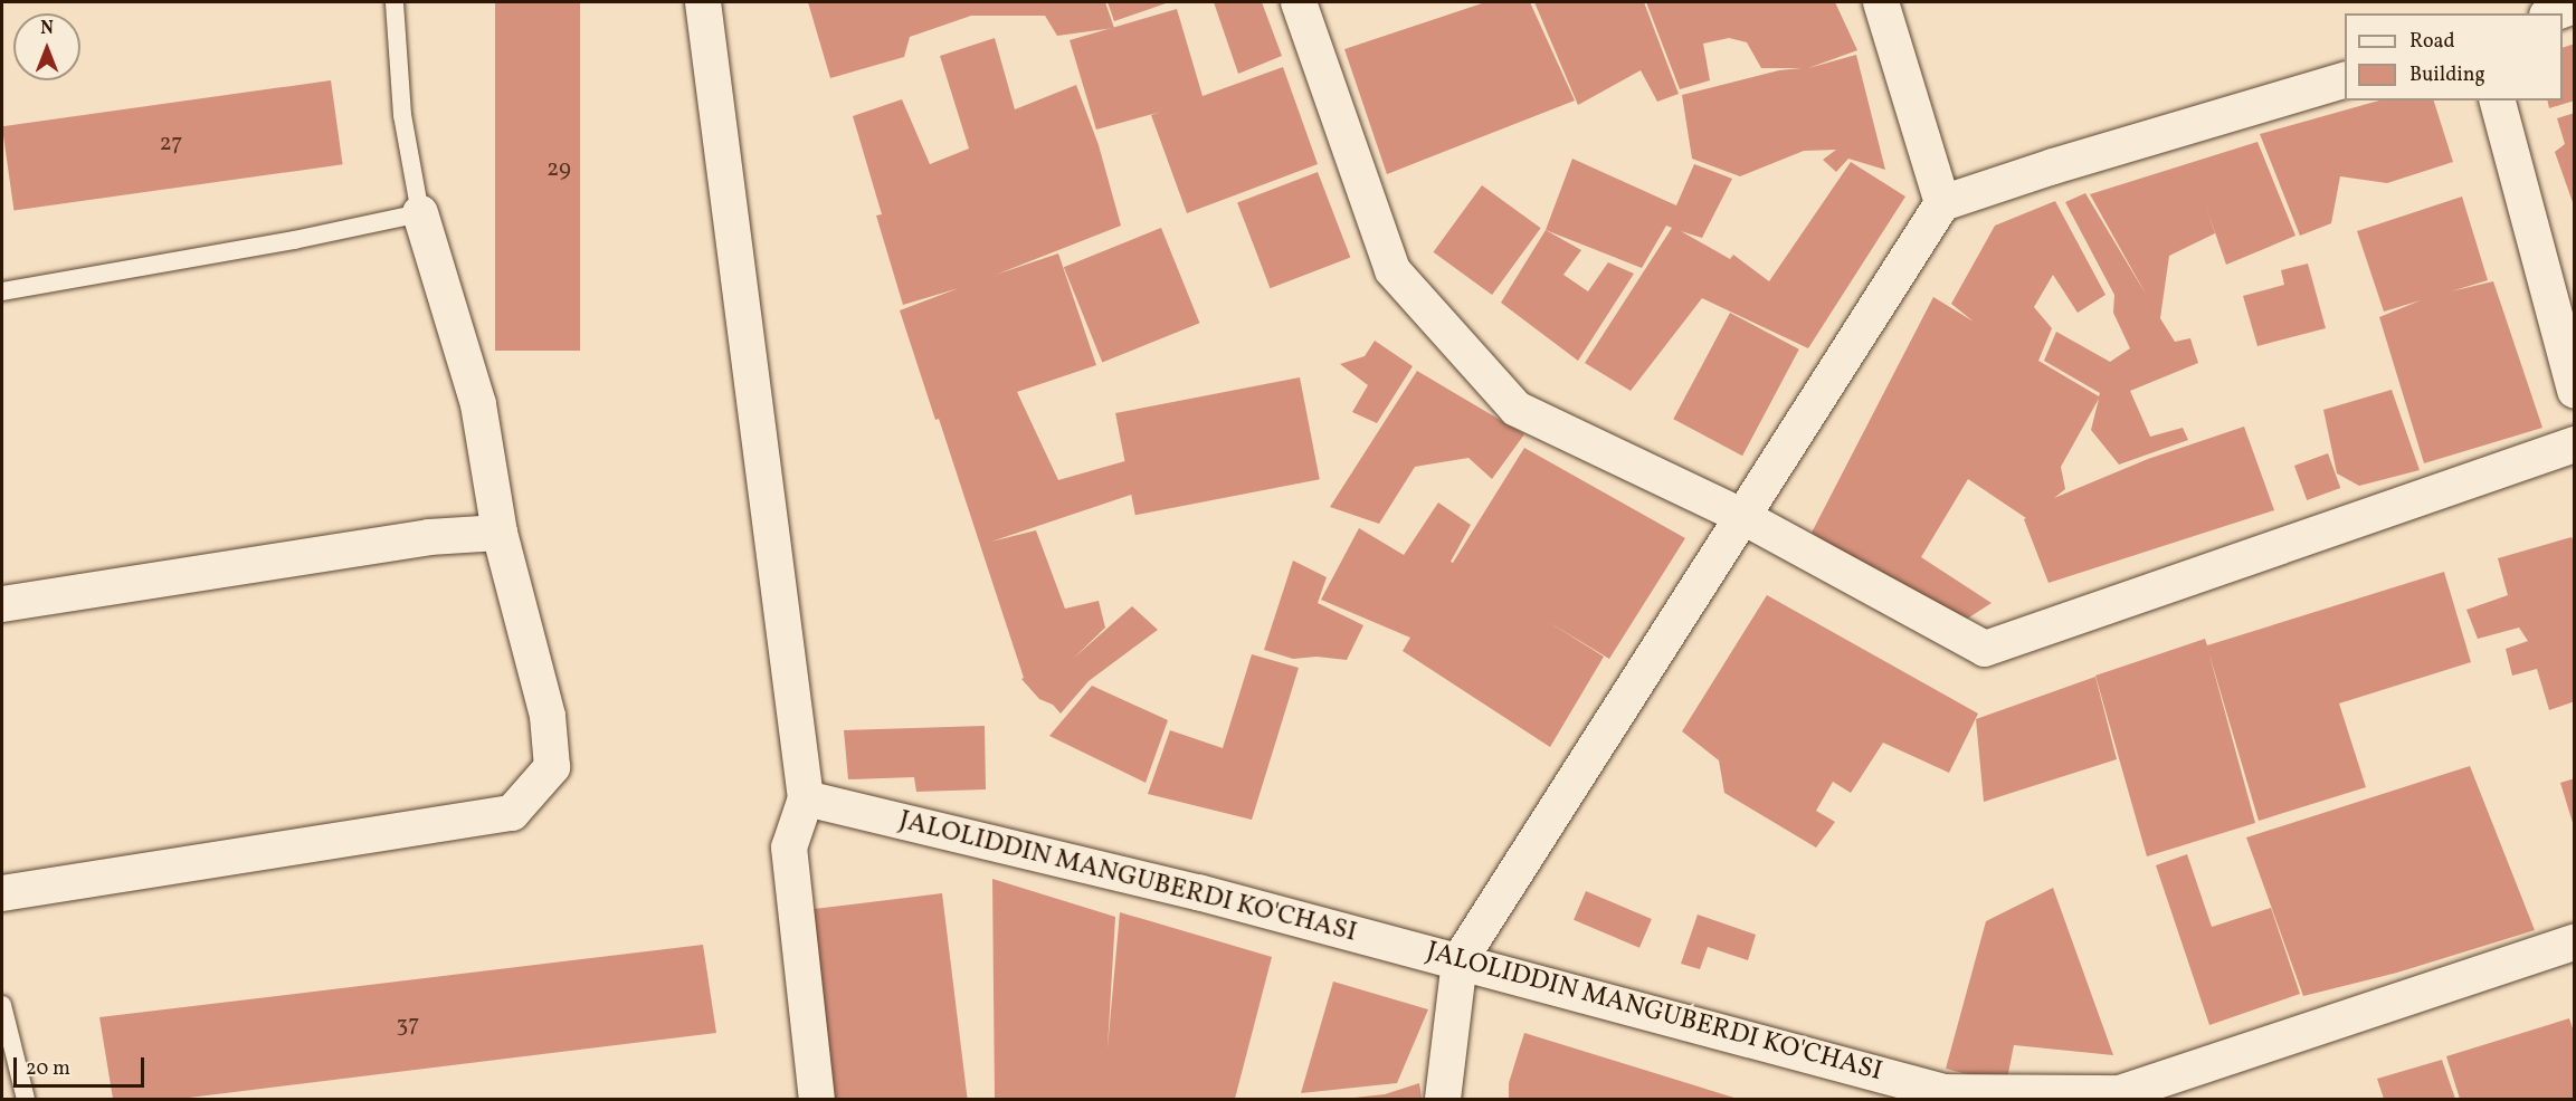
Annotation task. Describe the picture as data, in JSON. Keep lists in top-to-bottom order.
{
  "streets": {
    "street": ["JALOLIDDIN MANGUBERDI KO'CHASI"]
  },
  "house_numbers": ["27", "29", "37"],
  "legend": ["Road", "Building"],
  "scale_bar": "20 m",
  "north": "top"
}
